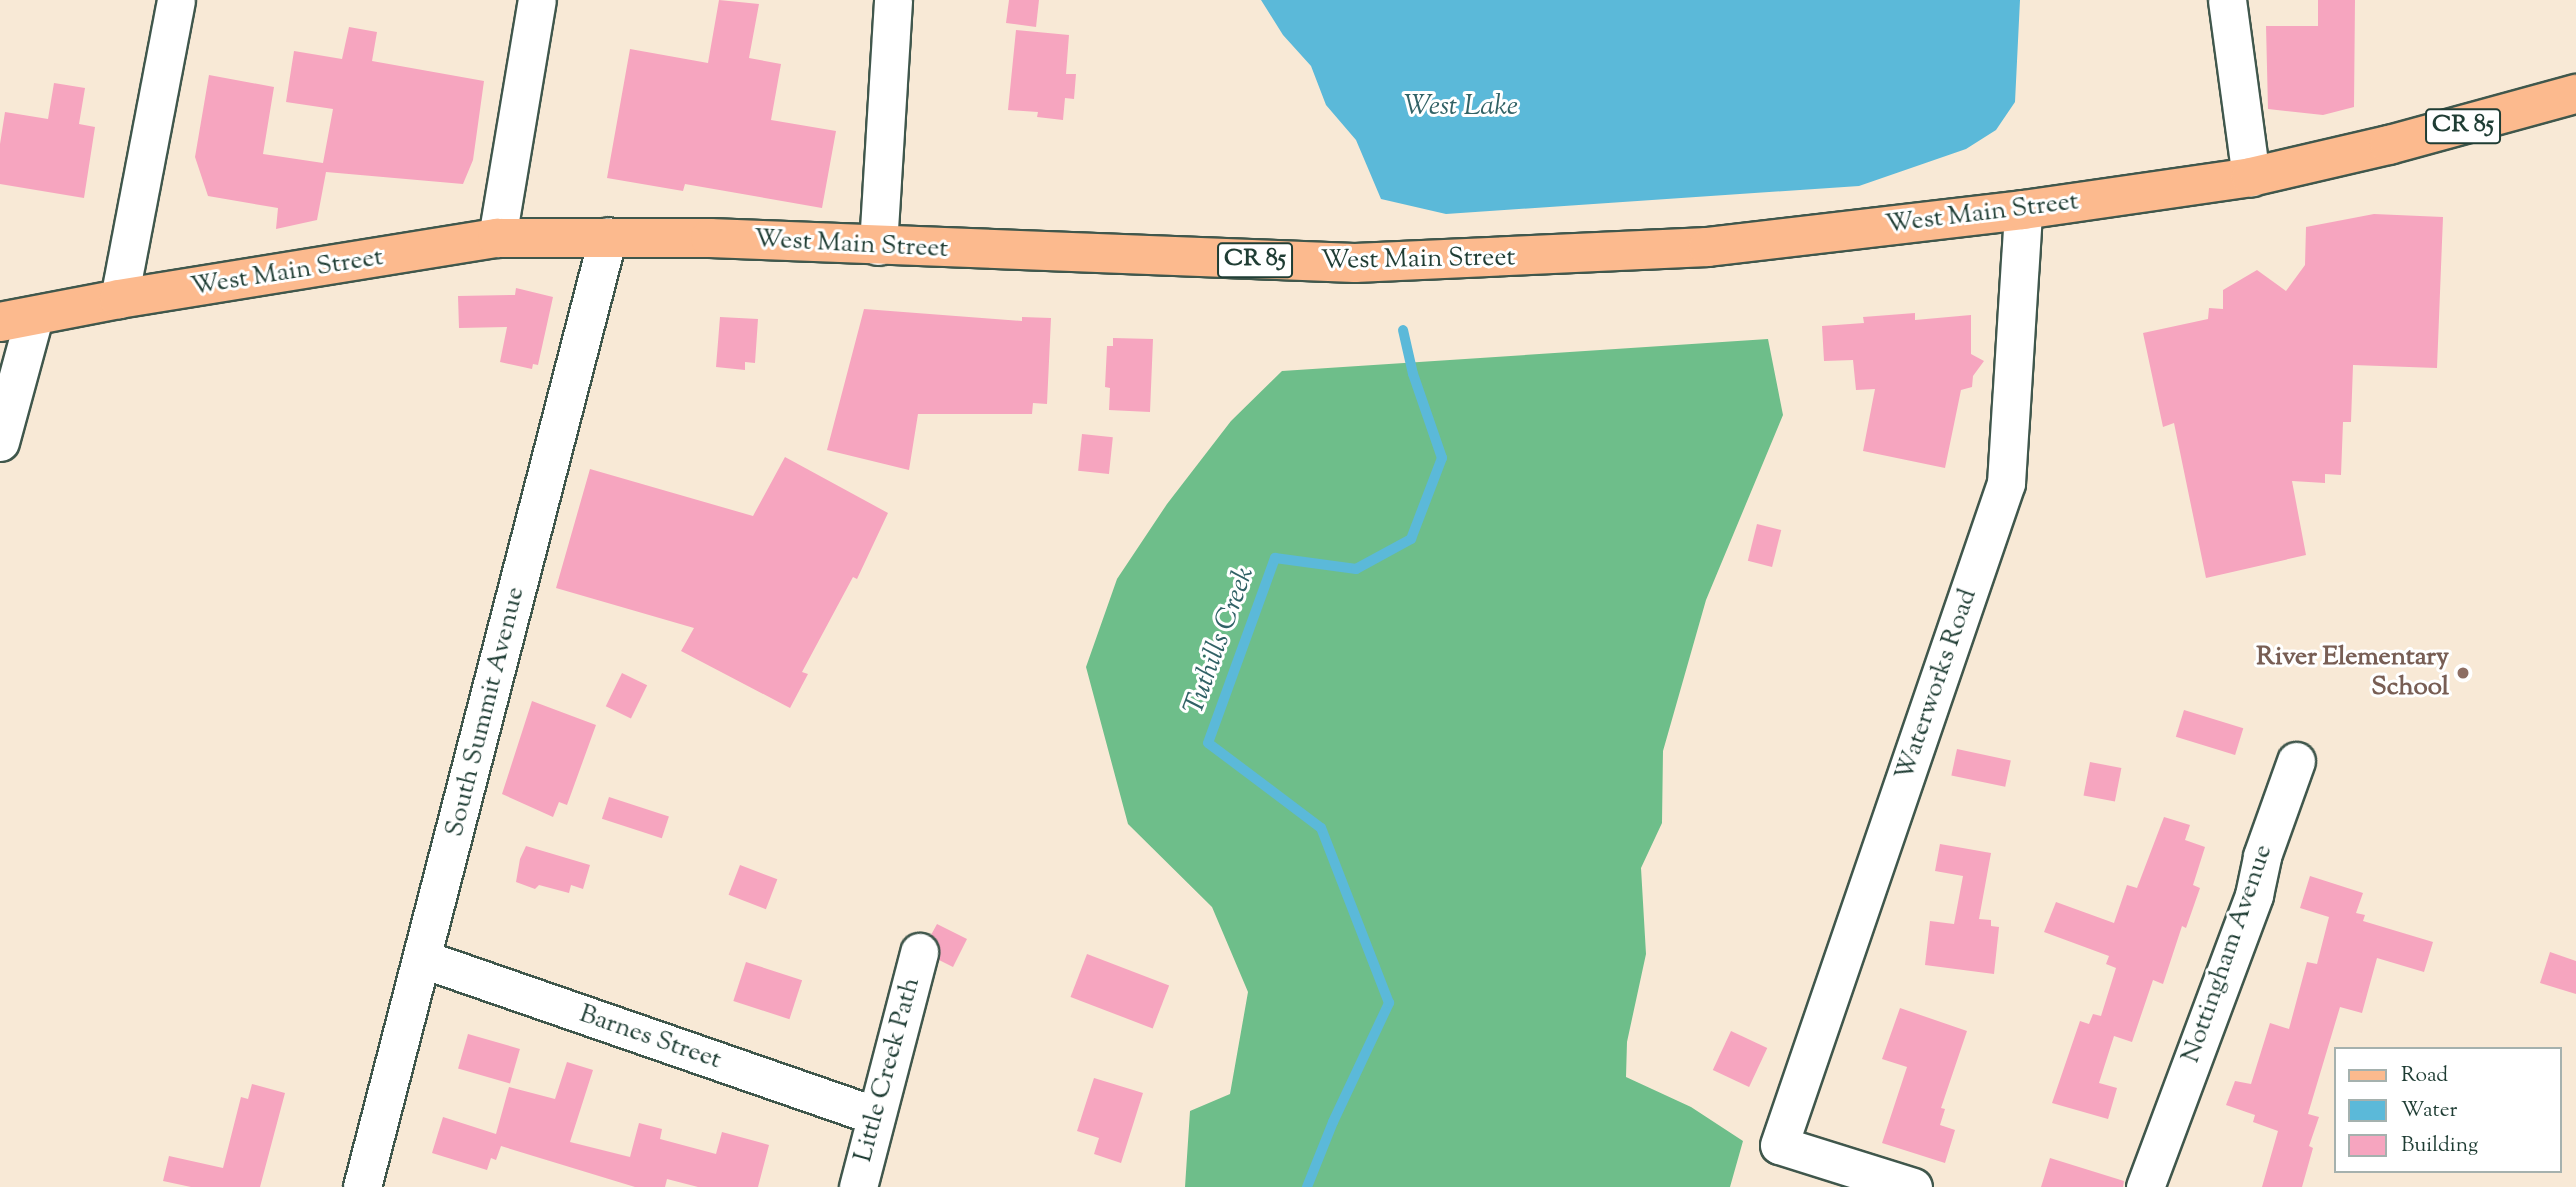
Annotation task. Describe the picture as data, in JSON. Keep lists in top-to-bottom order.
{
  "streets": {
    "main road": ["CR 85", "West Main Street"],
    "street": [
      "Waterworks Road",
      "South Summit Avenue",
      "Nottingham Avenue",
      "Barnes Street",
      "Little Creek Path"
    ]
  },
  "crossings": [
    ["West Main Street", "Waterworks Road"],
    ["West Main Street", "South Summit Avenue"],
    ["South Summit Avenue", "Barnes Street"],
    ["Barnes Street", "Little Creek Path"]
  ],
  "water": ["West Lake", "Tuthills Creek"],
  "places": ["River Elementary School"],
  "legend": ["Road", "Water", "Building"]
}
